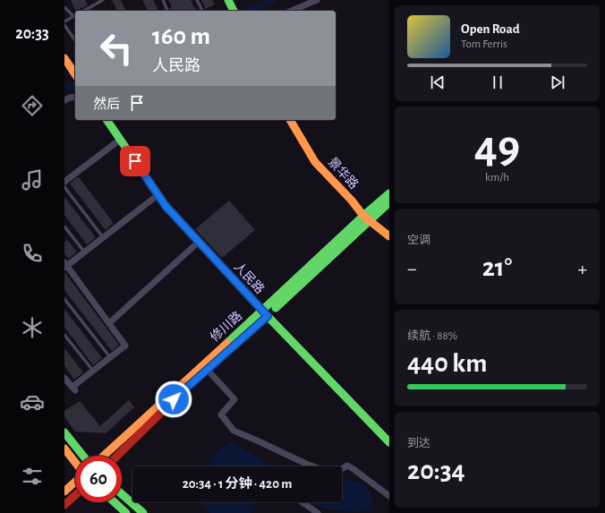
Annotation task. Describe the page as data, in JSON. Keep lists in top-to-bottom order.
{
  "streets": {
    "main road": ["景华路", "人民路", "修川路"]
  },
  "crossings": [
    ["景华路", "修川路"],
    ["人民路", "修川路"]
  ],
  "page": {
    "tabs": "20:33",
    "turn": ["160 m", "人民路"],
    "song": ["Open Road", "Tom Ferris"],
    "then": "然后",
    "tile": [
      ["49", "km/h"],
      "空调",
      ["续航 · 88%", "440 km"],
      ["到达", "20:34"]
    ],
    "heat": ["−", "21°", "+"],
    "limit": "60",
    "trip": "20:34 · 1 分钟 · 420 m"
  }
}
